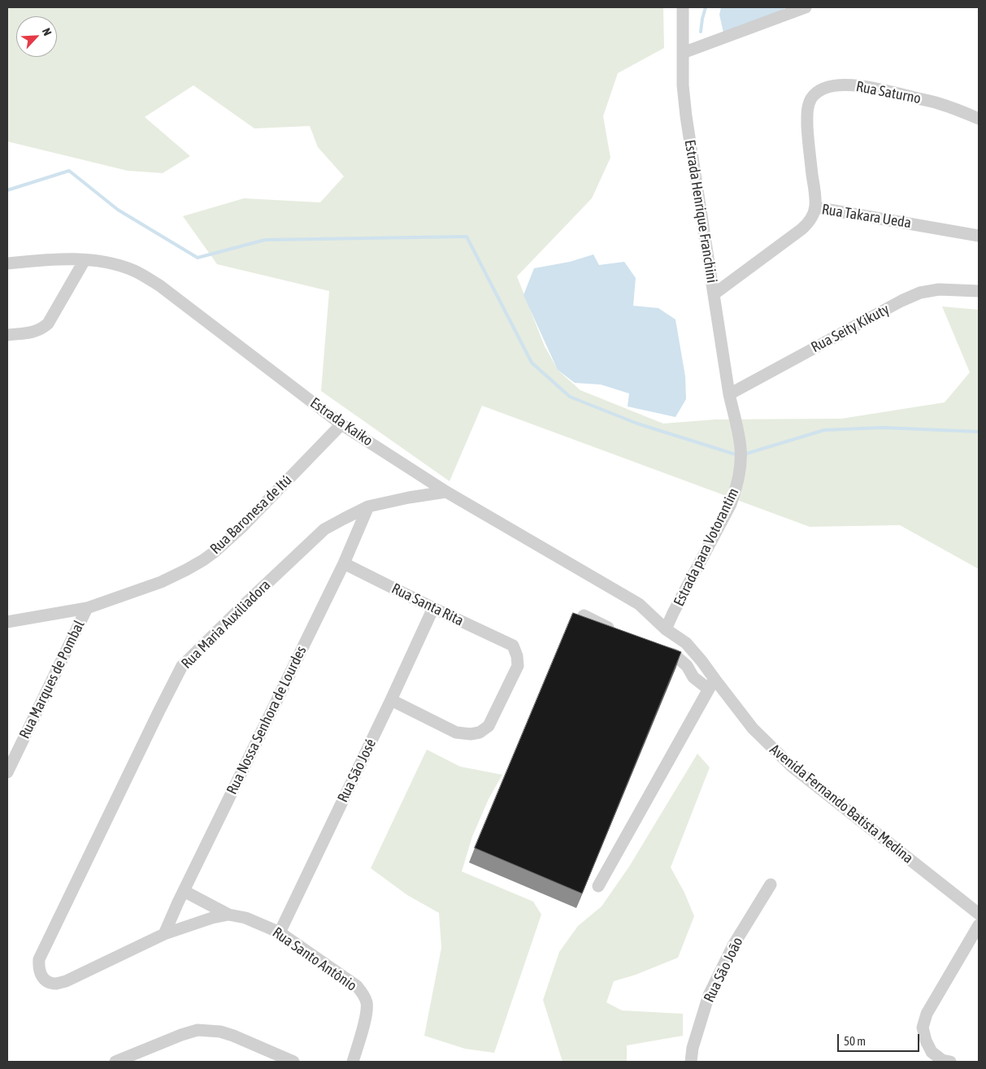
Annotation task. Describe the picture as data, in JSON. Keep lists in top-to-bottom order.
{
  "streets": {
    "street": [
      "Rua Saturno",
      "Estrada Henrique Franchini",
      "Rua Takara Ueda",
      "Rua Seity Kikuty",
      "Estrada Kaiko",
      "Rua Baronesa de Itú",
      "Estrada para Votorantim",
      "Rua Santa Rita",
      "Rua Maria Auxiliadora",
      "Rua Marques de Pombal",
      "Rua Nossa Senhora de Lourdes",
      "Rua São José",
      "Avenida Fernando Batista Medina",
      "Rua Santo Antônio",
      "Rua São João"
    ]
  },
  "crossings": [
    ["Rua Saturno", "Rua Takara Ueda"],
    ["Estrada Henrique Franchini", "Rua Takara Ueda"],
    ["Estrada Henrique Franchini", "Rua Seity Kikuty"],
    ["Estrada Henrique Franchini", "Estrada para Votorantim"],
    ["Estrada Kaiko", "Rua Baronesa de Itú"],
    ["Estrada Kaiko", "Estrada para Votorantim"],
    ["Estrada Kaiko", "Rua Maria Auxiliadora"],
    ["Estrada Kaiko", "Avenida Fernando Batista Medina"],
    ["Rua Baronesa de Itú", "Rua Marques de Pombal"],
    ["Estrada para Votorantim", "Avenida Fernando Batista Medina"],
    ["Rua Santa Rita", "Rua Nossa Senhora de Lourdes"],
    ["Rua Santa Rita", "Rua São José"],
    ["Rua Maria Auxiliadora", "Rua Nossa Senhora de Lourdes"],
    ["Rua Maria Auxiliadora", "Rua Santo Antônio"],
    ["Rua Nossa Senhora de Lourdes", "Rua Santo Antônio"],
    ["Rua São José", "Rua Santo Antônio"]
  ],
  "scale_bar": "50 m",
  "north": "top right"
}
